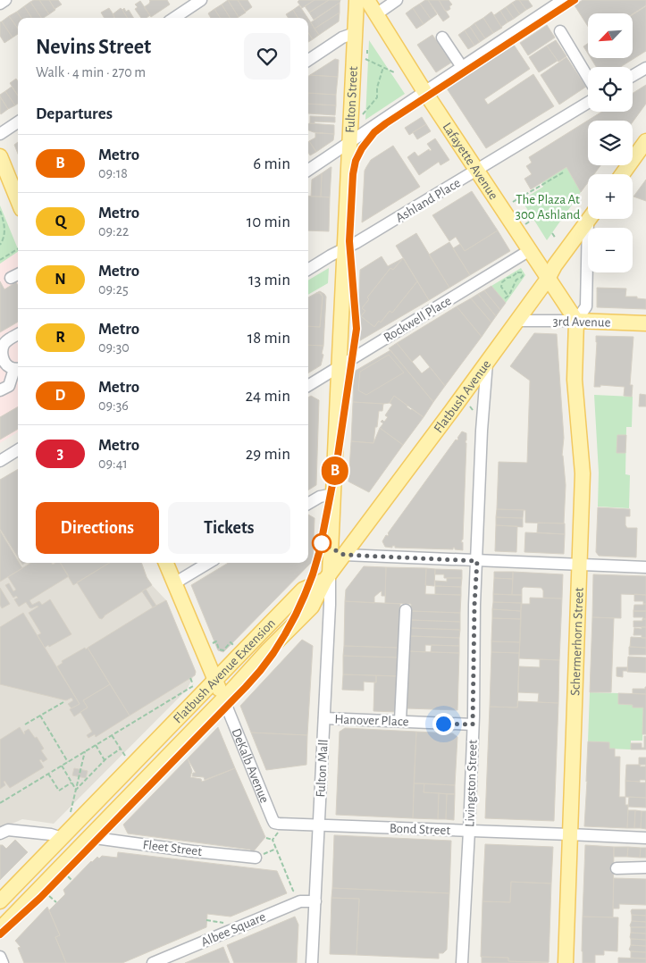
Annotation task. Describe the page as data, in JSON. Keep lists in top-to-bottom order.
{
  "streets": {
    "main road": [
      "Fulton Street",
      "Lafayette Avenue",
      "3rd Avenue",
      "Flatbush Avenue",
      "Schermerhorn Street",
      "Flatbush Avenue Extension",
      "DeKalb Avenue"
    ],
    "street": [
      "Ashland Place",
      "Rockwell Place",
      "Hanover Place",
      "Fulton Mall",
      "Livingston Street",
      "Bond Street",
      "Fleet Street",
      "Albee Square"
    ]
  },
  "crossings": [
    ["Fulton Street", "Ashland Place"],
    ["Fulton Street", "Rockwell Place"],
    ["Fulton Street", "Flatbush Avenue"],
    ["Fulton Street", "Flatbush Avenue Extension"],
    ["Fulton Street", "Fulton Mall"],
    ["Lafayette Avenue", "Ashland Place"],
    ["Lafayette Avenue", "Rockwell Place"],
    ["Lafayette Avenue", "3rd Avenue"],
    ["Lafayette Avenue", "Flatbush Avenue"],
    ["Lafayette Avenue", "Schermerhorn Street"],
    ["3rd Avenue", "Flatbush Avenue"],
    ["3rd Avenue", "Schermerhorn Street"],
    ["Flatbush Avenue", "Flatbush Avenue Extension"],
    ["Flatbush Avenue", "Fulton Mall"],
    ["Flatbush Avenue", "Livingston Street"],
    ["Schermerhorn Street", "Bond Street"],
    ["Flatbush Avenue Extension", "DeKalb Avenue"],
    ["Flatbush Avenue Extension", "Fulton Mall"],
    ["Flatbush Avenue Extension", "Fleet Street"],
    ["Hanover Place", "Fulton Mall"],
    ["Hanover Place", "Livingston Street"],
    ["DeKalb Avenue", "Bond Street"],
    ["Fulton Mall", "Bond Street"],
    ["Fulton Mall", "Albee Square"],
    ["Livingston Street", "Bond Street"]
  ],
  "parks": ["The Plaza At 300 Ashland"],
  "lines": ["metro line B"],
  "north": "bottom left",
  "page": {
    "on_map": "B",
    "map_buttons": ["+", "−"],
    "heading": [
      ["Nevins Street", "Walk · 4 min · 270 m"],
      "Departures"
    ],
    "list": [
      {
        "mark": "B",
        "name": "Metro",
        "note": "09:18",
        "value": "6 min"
      },
      {
        "mark": "Q",
        "name": "Metro",
        "note": "09:22",
        "value": "10 min"
      },
      {
        "mark": "N",
        "name": "Metro",
        "note": "09:25",
        "value": "13 min"
      },
      {
        "mark": "R",
        "name": "Metro",
        "note": "09:30",
        "value": "18 min"
      },
      {
        "mark": "D",
        "name": "Metro",
        "note": "09:36",
        "value": "24 min"
      },
      {
        "mark": "3",
        "name": "Metro",
        "note": "09:41",
        "value": "29 min"
      }
    ],
    "buttons": ["Directions", "Tickets"]
  }
}
